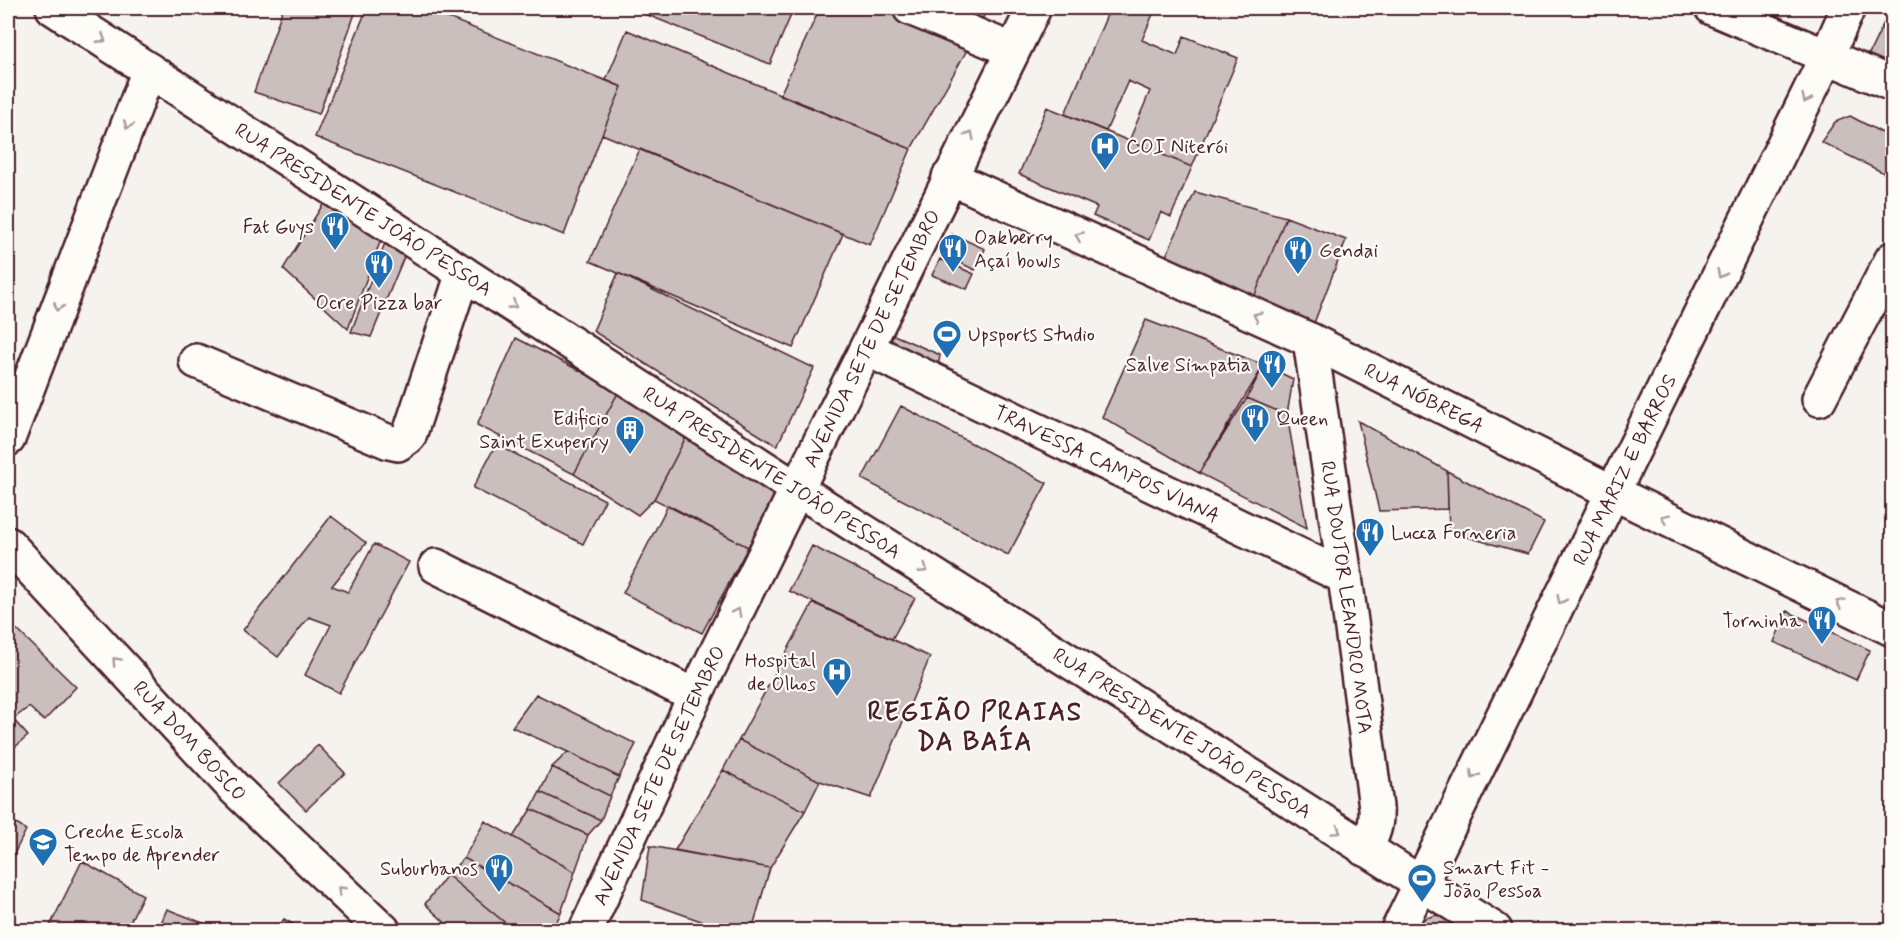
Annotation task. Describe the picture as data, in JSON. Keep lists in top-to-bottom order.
{
  "streets": {
    "street": [
      "RUA PRESIDENTE JOÃO PESSOA",
      "AVENIDA SETE DE SETEMBRO",
      "RUA NÓBREGA",
      "TRAVESSA CAMPOS VIANA",
      "RUA MARIZ E BARROS",
      "RUA DOUTOR LEANDRO MOTA",
      "RUA DOM BOSCO"
    ]
  },
  "crossings": [
    ["RUA PRESIDENTE JOÃO PESSOA", "AVENIDA SETE DE SETEMBRO"],
    ["RUA PRESIDENTE JOÃO PESSOA", "RUA MARIZ E BARROS"],
    ["RUA PRESIDENTE JOÃO PESSOA", "RUA DOUTOR LEANDRO MOTA"],
    ["AVENIDA SETE DE SETEMBRO", "RUA NÓBREGA"],
    ["AVENIDA SETE DE SETEMBRO", "TRAVESSA CAMPOS VIANA"],
    ["RUA NÓBREGA", "RUA MARIZ E BARROS"],
    ["RUA NÓBREGA", "RUA DOUTOR LEANDRO MOTA"],
    ["TRAVESSA CAMPOS VIANA", "RUA DOUTOR LEANDRO MOTA"]
  ],
  "one_way": [
    "RUA PRESIDENTE JOÃO PESSOA",
    "AVENIDA SETE DE SETEMBRO",
    "RUA NÓBREGA",
    "RUA MARIZ E BARROS",
    "RUA DOM BOSCO"
  ],
  "districts": ["REGIÃO PRAIAS DA BAÍA"],
  "places": {
    "hospital": ["COI Niterói", "Hospital de Olhos"],
    "restaurant": [
      "Fat Guys",
      "Oakberry Açaí bowls",
      "Gendai",
      "Ocre Pizza bar",
      "Salve Simpatia",
      "Queen",
      "Lucca Forneria",
      "Torninha",
      "Suburbanos"
    ],
    "sports": ["Upsports Studio", "Smart Fit - João Pessoa"],
    "building": ["Edificio Saint Exuperry"],
    "school or university": ["Creche Escola Tempo de Aprender"]
  }
}
